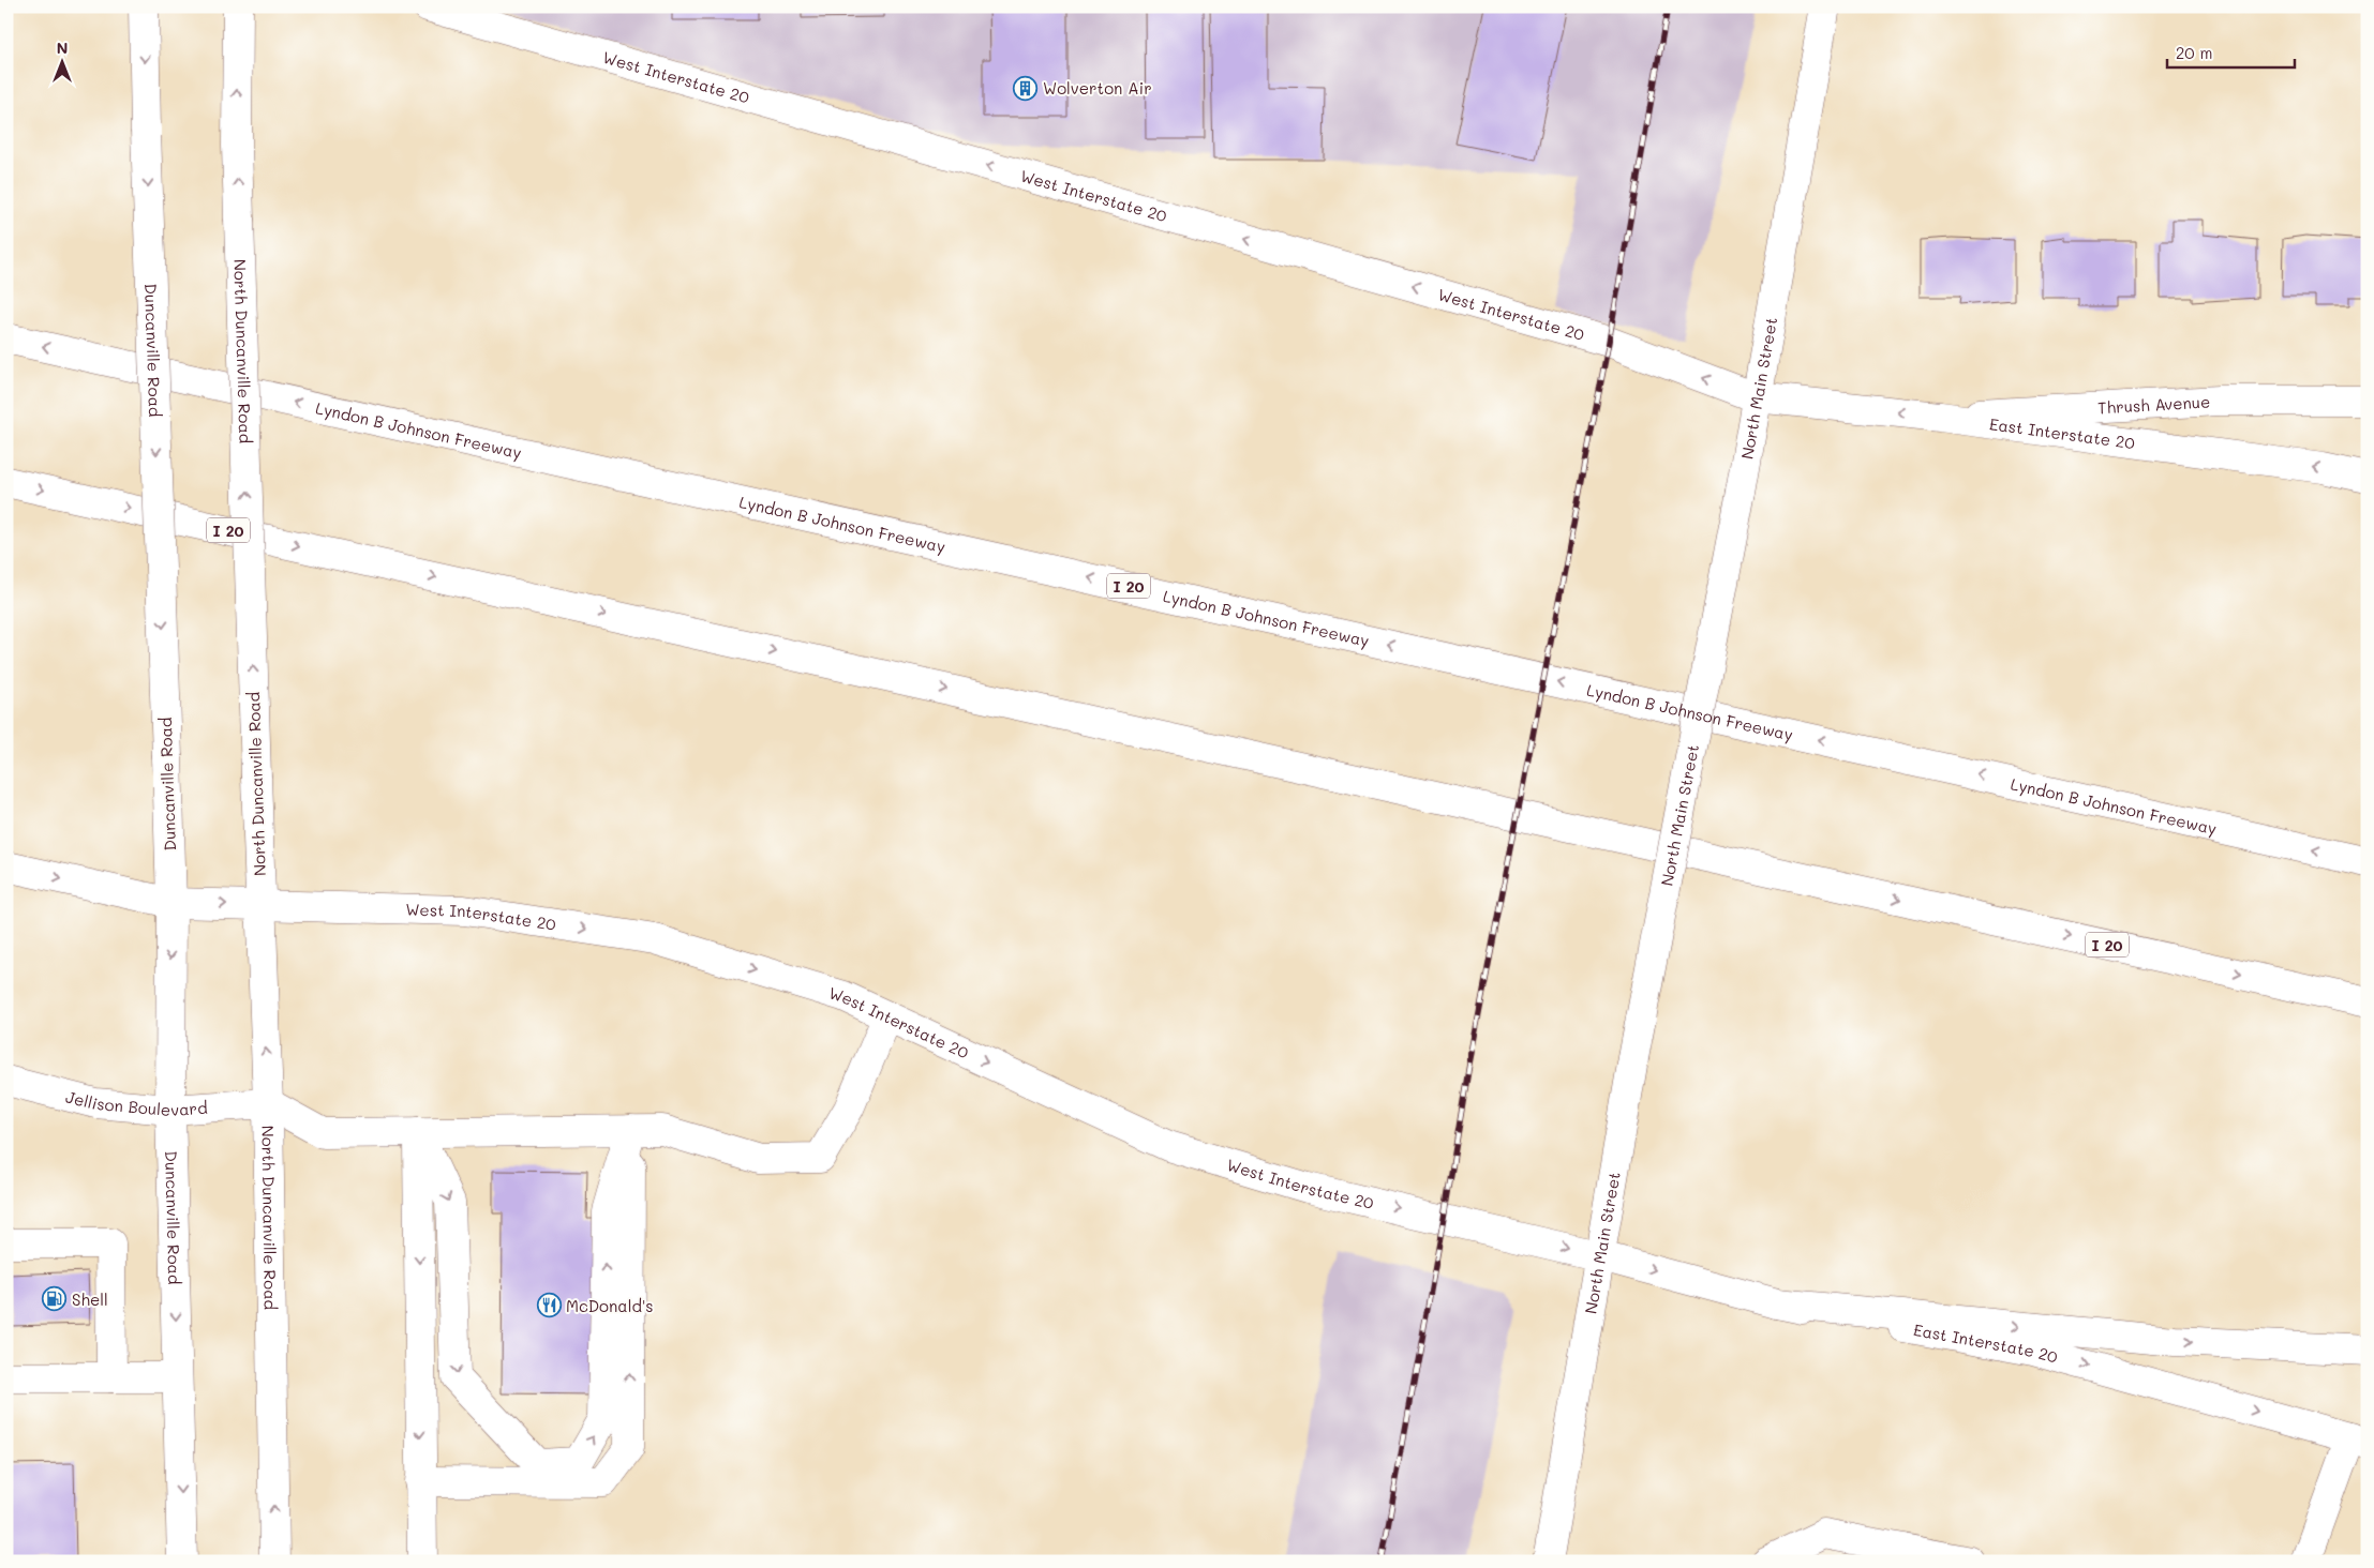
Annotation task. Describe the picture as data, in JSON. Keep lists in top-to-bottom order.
{
  "streets": {
    "main road": [
      "West Interstate 20",
      "Duncanville Road",
      "North Duncanville Road",
      "North Main Street",
      "Thrush Avenue",
      "Lyndon B Johnson Freeway",
      "East Interstate 20",
      "I 20",
      "Jellison Boulevard"
    ]
  },
  "crossings": [
    ["West Interstate 20", "Duncanville Road"],
    ["West Interstate 20", "North Duncanville Road"],
    ["West Interstate 20", "North Main Street"],
    ["West Interstate 20", "East Interstate 20"],
    ["Duncanville Road", "Jellison Boulevard"],
    ["North Duncanville Road", "Jellison Boulevard"],
    ["North Main Street", "East Interstate 20"],
    ["Thrush Avenue", "East Interstate 20"]
  ],
  "one_way": ["Duncanville Road", "North Duncanville Road"],
  "places": {
    "building": ["Wolverton Air"],
    "fuel station": ["Shell"],
    "restaurant": ["McDonald's"]
  },
  "scale_bar": "20 m",
  "north": "top"
}
